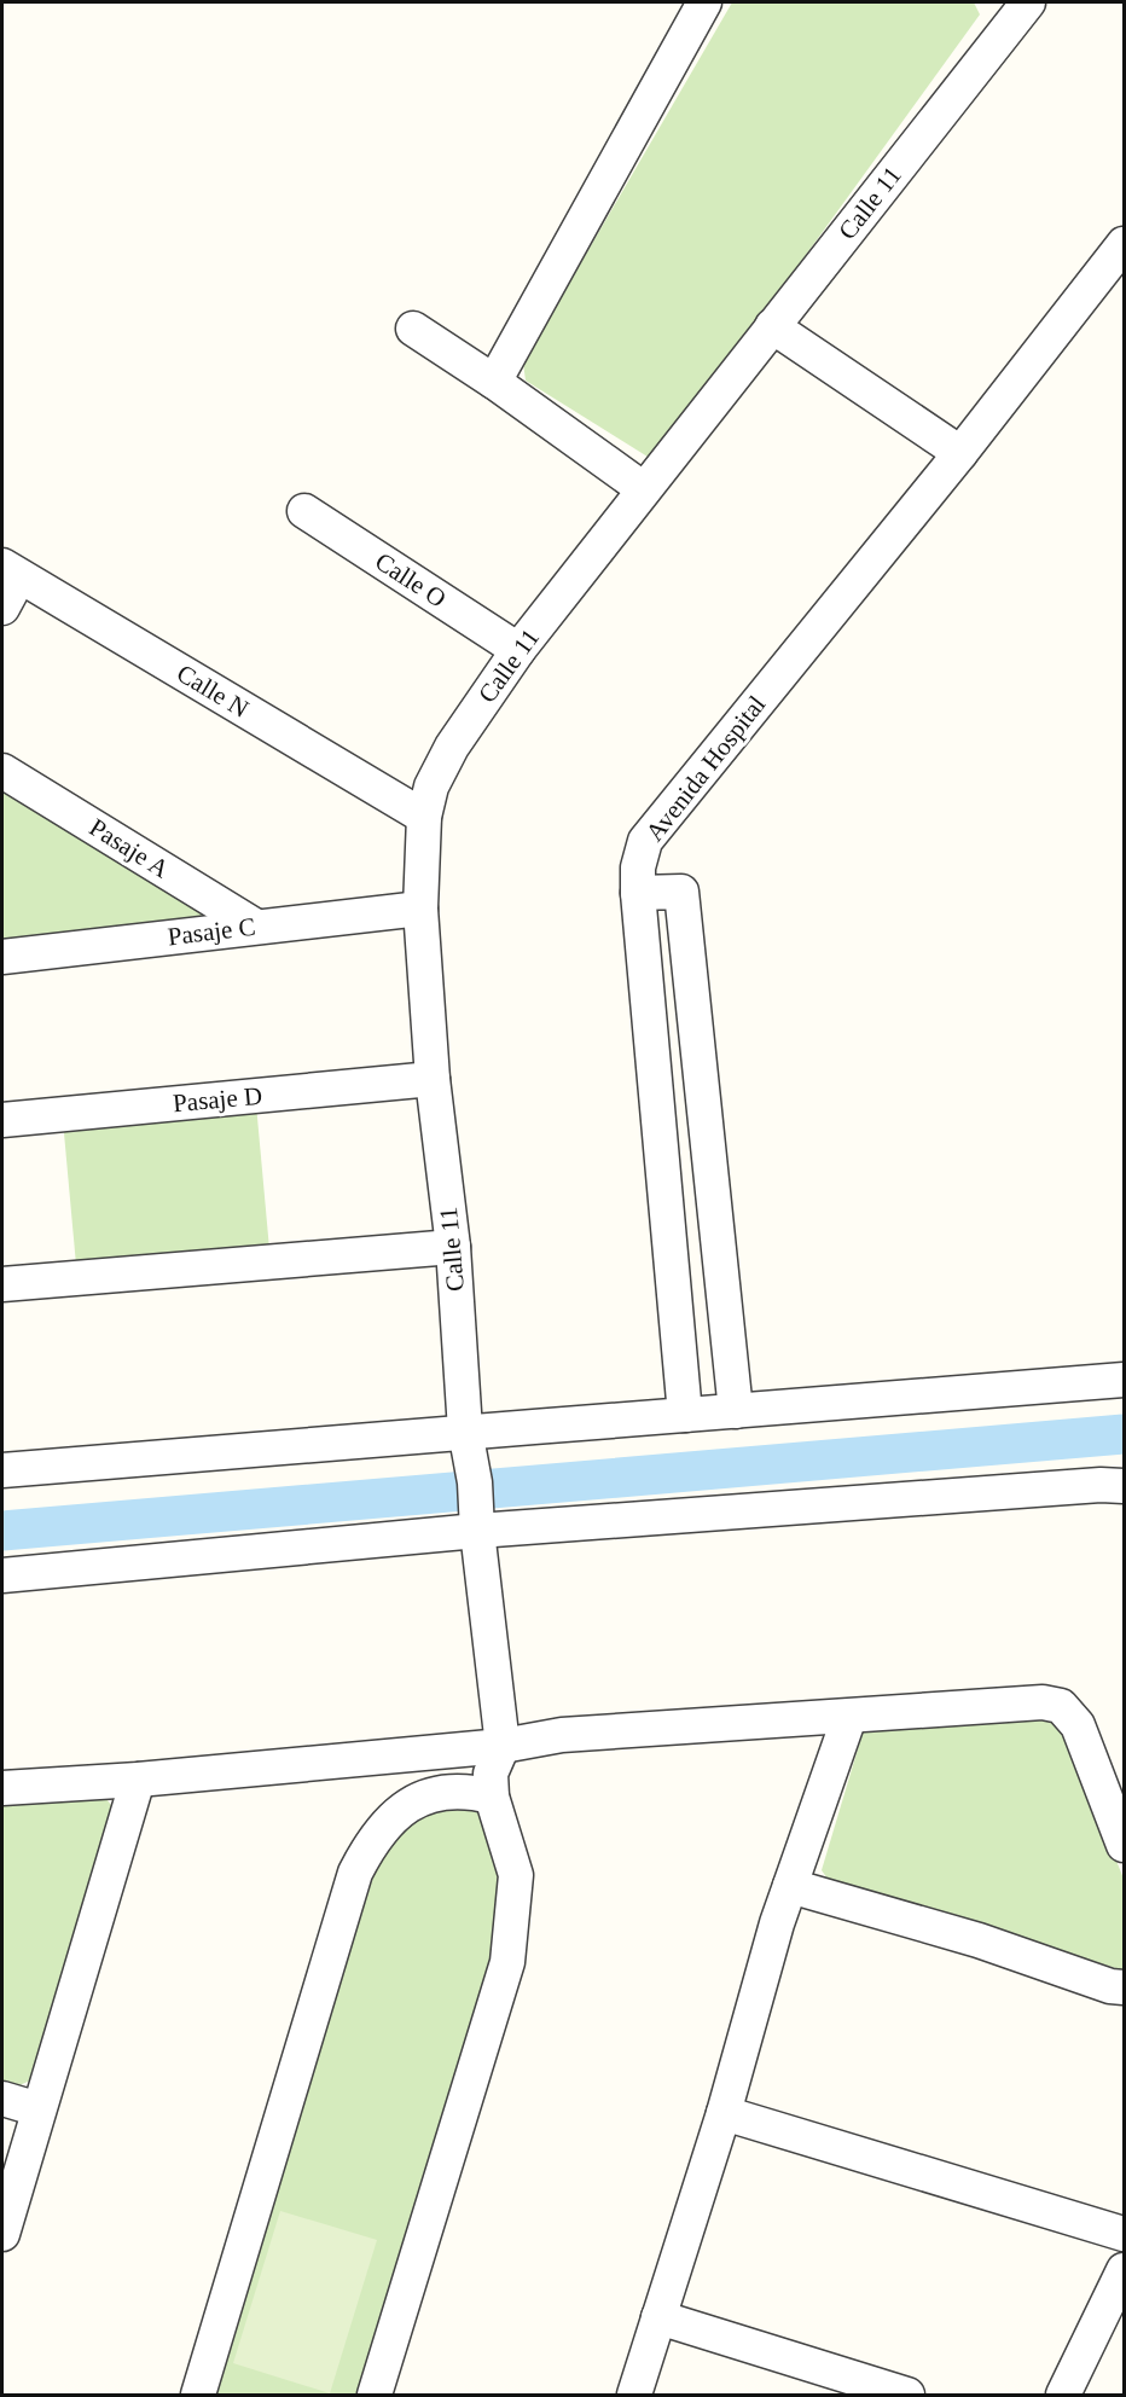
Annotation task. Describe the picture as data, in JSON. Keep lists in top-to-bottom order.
{
  "streets": {
    "street": [
      "Calle 11",
      "Calle O",
      "Calle N",
      "Avenida Hospital",
      "Pasaje A",
      "Pasaje C",
      "Pasaje D"
    ]
  },
  "crossings": [
    ["Calle 11", "Calle O"],
    ["Calle 11", "Calle N"],
    ["Calle 11", "Pasaje C"],
    ["Calle 11", "Pasaje D"],
    ["Pasaje A", "Pasaje C"]
  ]
}
